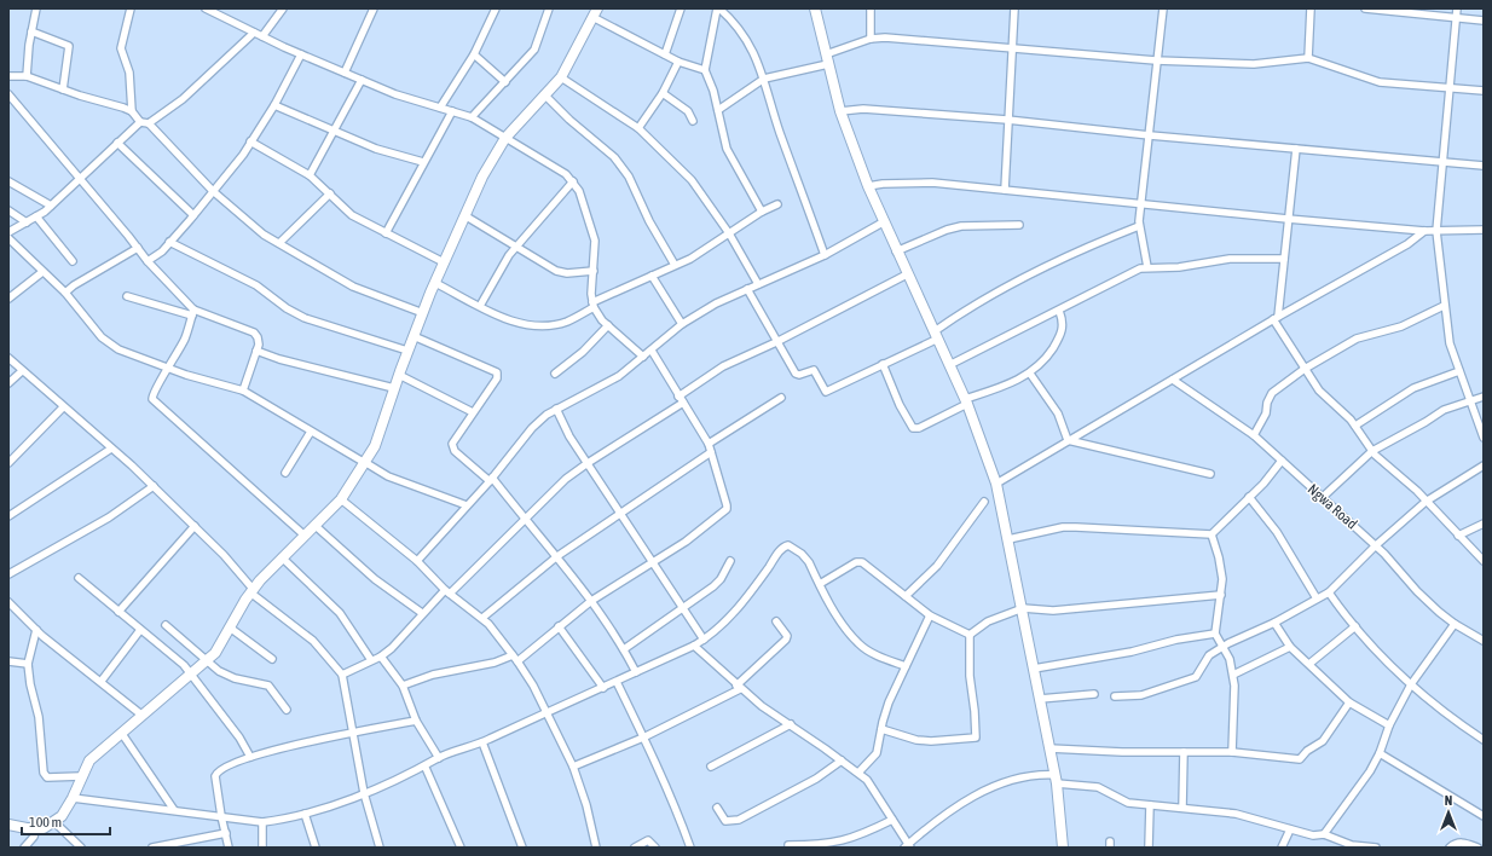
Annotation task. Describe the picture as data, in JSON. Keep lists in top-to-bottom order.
{
  "streets": {
    "street": ["Ngwa Road"]
  },
  "scale_bar": "100 m",
  "north": "top"
}
